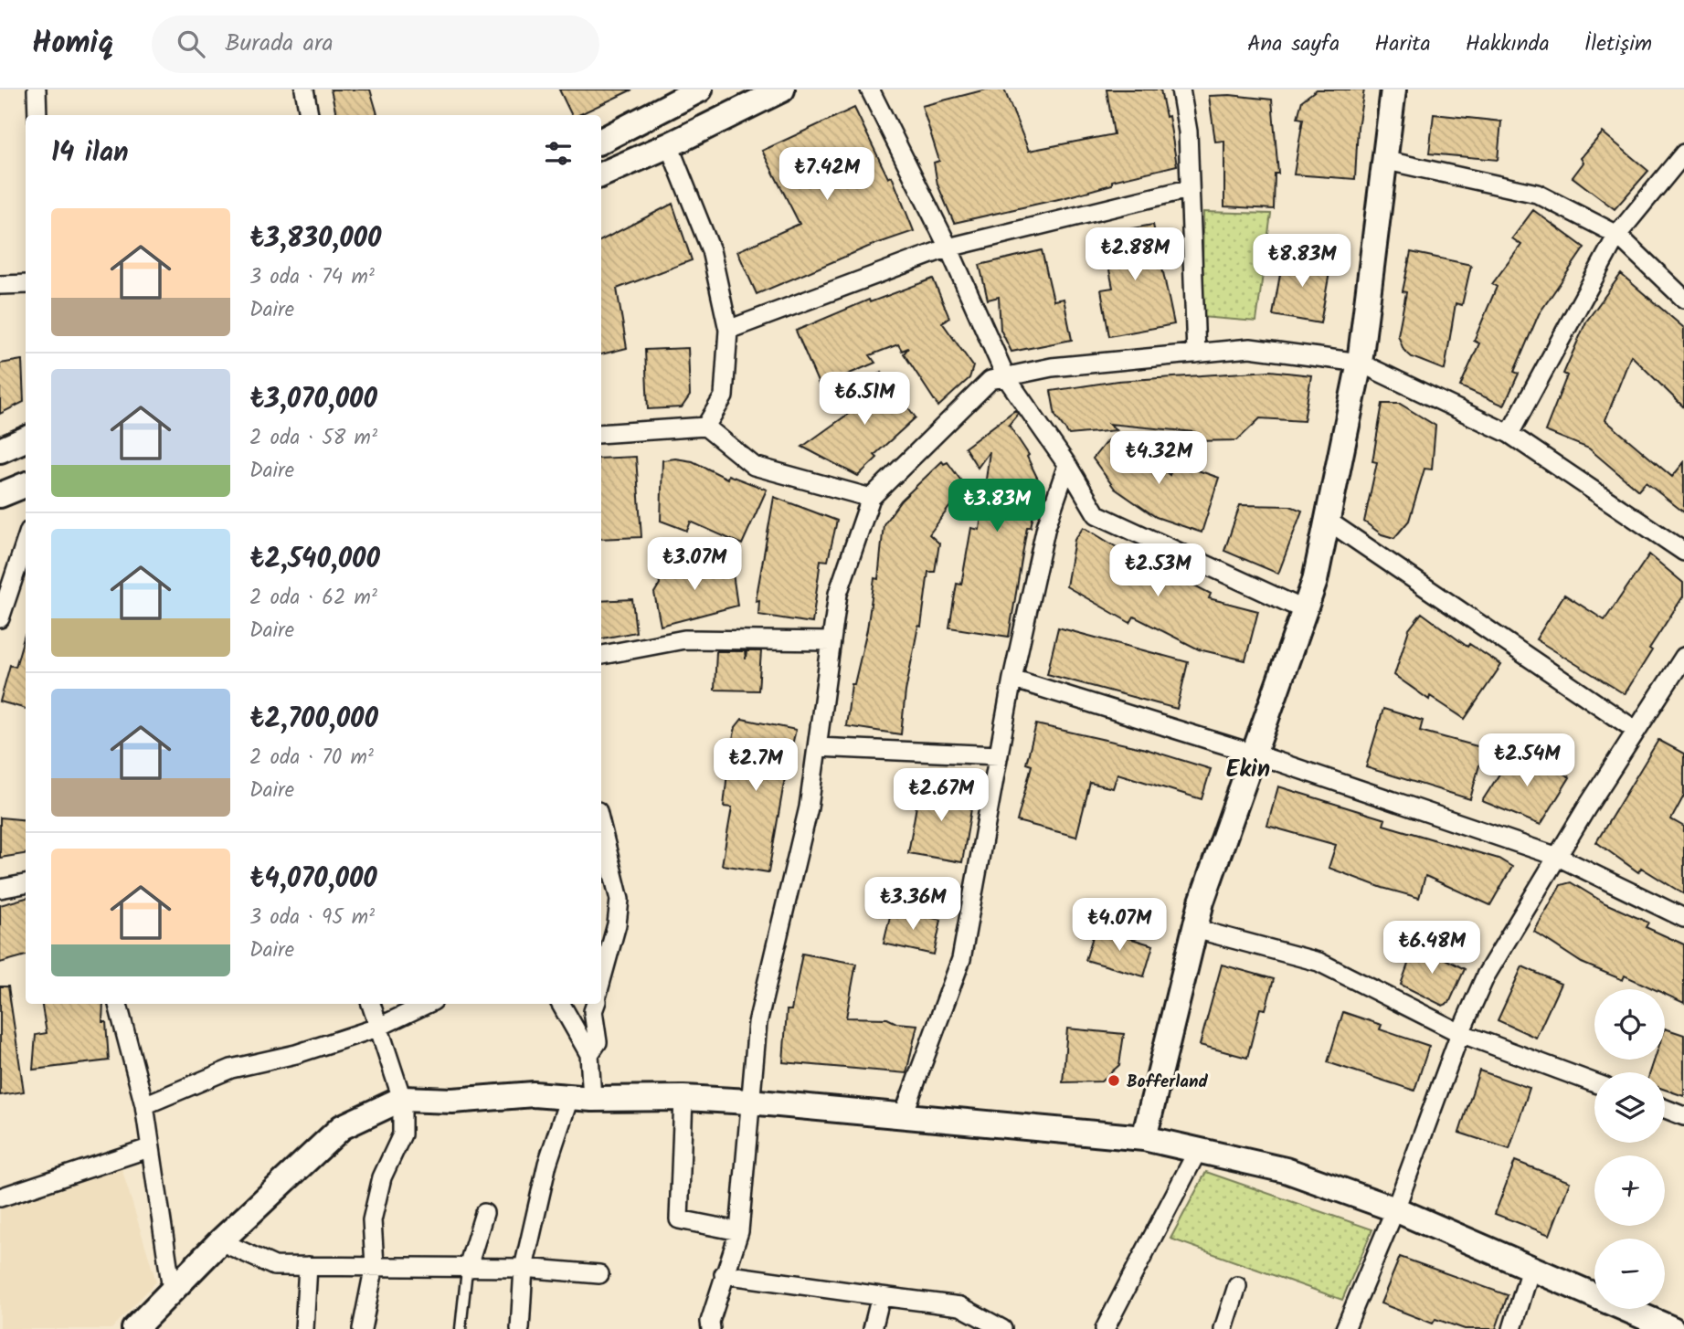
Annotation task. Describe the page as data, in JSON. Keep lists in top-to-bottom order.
{
  "districts": ["Ekin"],
  "places": ["Bofferland"],
  "page": {
    "header": "Homiq",
    "search": "Burada ara",
    "nav": [
      "Ana sayfa",
      "Harita",
      "Hakkında",
      "İletişim"
    ],
    "heading": "14 ilan",
    "price": [
      "₺7.42M",
      "₺2.88M",
      "₺8.83M",
      "₺6.51M",
      "₺4.32M",
      "₺3.83M",
      "₺3.07M",
      "₺2.53M",
      "₺2.54M",
      "₺2.7M",
      "₺2.67M",
      "₺3.36M",
      "₺4.07M",
      "₺6.48M"
    ],
    "list": [
      {
        "name": "₺3,830,000",
        "note": "3 oda · 74 m² · Daire"
      },
      {
        "name": "₺3,070,000",
        "note": "2 oda · 58 m² · Daire"
      },
      {
        "name": "₺2,540,000",
        "note": "2 oda · 62 m² · Daire"
      },
      {
        "name": "₺2,700,000",
        "note": "2 oda · 70 m² · Daire"
      },
      {
        "name": "₺4,070,000",
        "note": "3 oda · 95 m² · Daire"
      }
    ],
    "map_buttons": ["+", "−"]
  }
}
